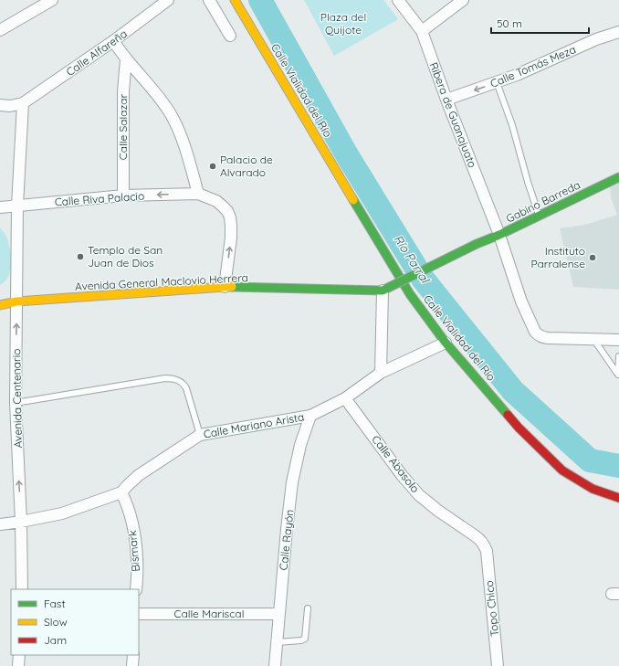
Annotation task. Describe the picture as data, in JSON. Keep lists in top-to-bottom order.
{
  "streets": {
    "street": [
      "Calle Alfareña",
      "Calle Tomás Meza",
      "Calle Vialidad del Río",
      "Ribera de Guanajuato",
      "Calle Salazar",
      "Calle Riva Palacio",
      "Gabino Barreda",
      "Avenida General Maclovio Herrera",
      "Avenida Centenario",
      "Calle Mariano Arista",
      "Calle Abasolo",
      "Calle Rayón",
      "Bismark",
      "Topo Chico",
      "Calle Mariscal"
    ]
  },
  "crossings": [
    ["Calle Tomás Meza", "Ribera de Guanajuato"],
    ["Calle Vialidad del Río", "Calle Mariano Arista"],
    ["Ribera de Guanajuato", "Gabino Barreda"],
    ["Calle Salazar", "Calle Riva Palacio"],
    ["Calle Riva Palacio", "Avenida Centenario"],
    ["Gabino Barreda", "Avenida General Maclovio Herrera"],
    ["Avenida General Maclovio Herrera", "Avenida Centenario"],
    ["Avenida Centenario", "Calle Mariano Arista"],
    ["Calle Mariano Arista", "Calle Abasolo"],
    ["Calle Mariano Arista", "Calle Rayón"],
    ["Calle Mariano Arista", "Bismark"],
    ["Calle Abasolo", "Topo Chico"],
    ["Calle Rayón", "Calle Mariscal"]
  ],
  "one_way": ["Calle Riva Palacio", "Avenida Centenario"],
  "water": ["Río Parral"],
  "parks": ["Plaza del Quijote"],
  "places": ["Palacio de Alvarado", "Templo de San Juan de Dios", "Instituto Parralense"],
  "legend": ["Fast", "Slow", "Jam"],
  "scale_bar": "50 m"
}
